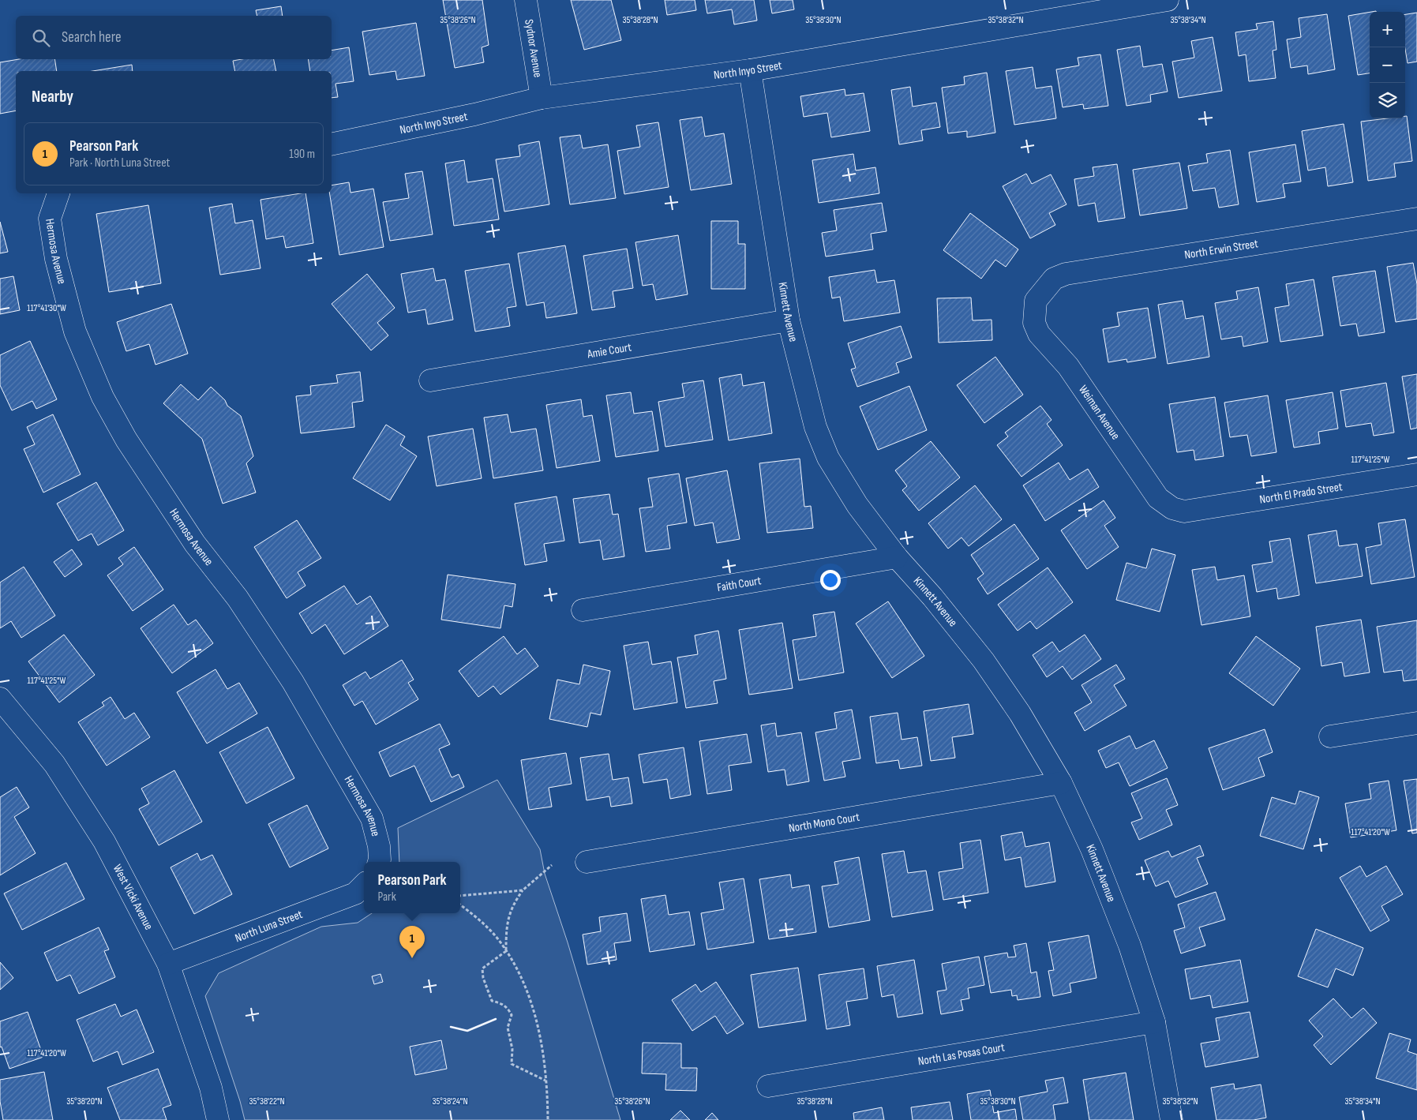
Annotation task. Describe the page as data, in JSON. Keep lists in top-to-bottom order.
{
  "streets": {
    "street": [
      "Sydnor Avenue",
      "North Inyo Street",
      "North Erwin Street",
      "Hermosa Avenue",
      "Kinnett Avenue",
      "Amie Court",
      "Weiman Avenue",
      "North El Prado Street",
      "Faith Court",
      "North Mono Court",
      "West Vicki Avenue",
      "North Luna Street",
      "North Las Posas Court"
    ]
  },
  "crossings": [
    ["Sydnor Avenue", "North Inyo Street"],
    ["North Inyo Street", "Kinnett Avenue"],
    ["North Erwin Street", "Weiman Avenue"],
    ["Kinnett Avenue", "Amie Court"],
    ["Kinnett Avenue", "Faith Court"],
    ["Kinnett Avenue", "North Mono Court"],
    ["Kinnett Avenue", "North Las Posas Court"],
    ["Weiman Avenue", "North El Prado Street"],
    ["West Vicki Avenue", "North Luna Street"]
  ],
  "page": {
    "map_buttons": ["+", "−"],
    "search": "Search here",
    "heading": "Nearby",
    "list": [
      {
        "mark": "1",
        "name": "Pearson Park",
        "note": "Park · North Luna Street",
        "value": "190 m"
      }
    ],
    "popup": ["Pearson Park", "Park"],
    "pins": "1"
  },
  "coordinates": [
    "35°38'26\"N",
    "35°38'28\"N",
    "35°38'30\"N",
    "35°38'32\"N",
    "35°38'34\"N",
    "117°41'30\"W",
    "117°41'25\"W",
    "117°41'20\"W",
    "35°38'20\"N",
    "35°38'22\"N",
    "35°38'24\"N"
  ]
}
